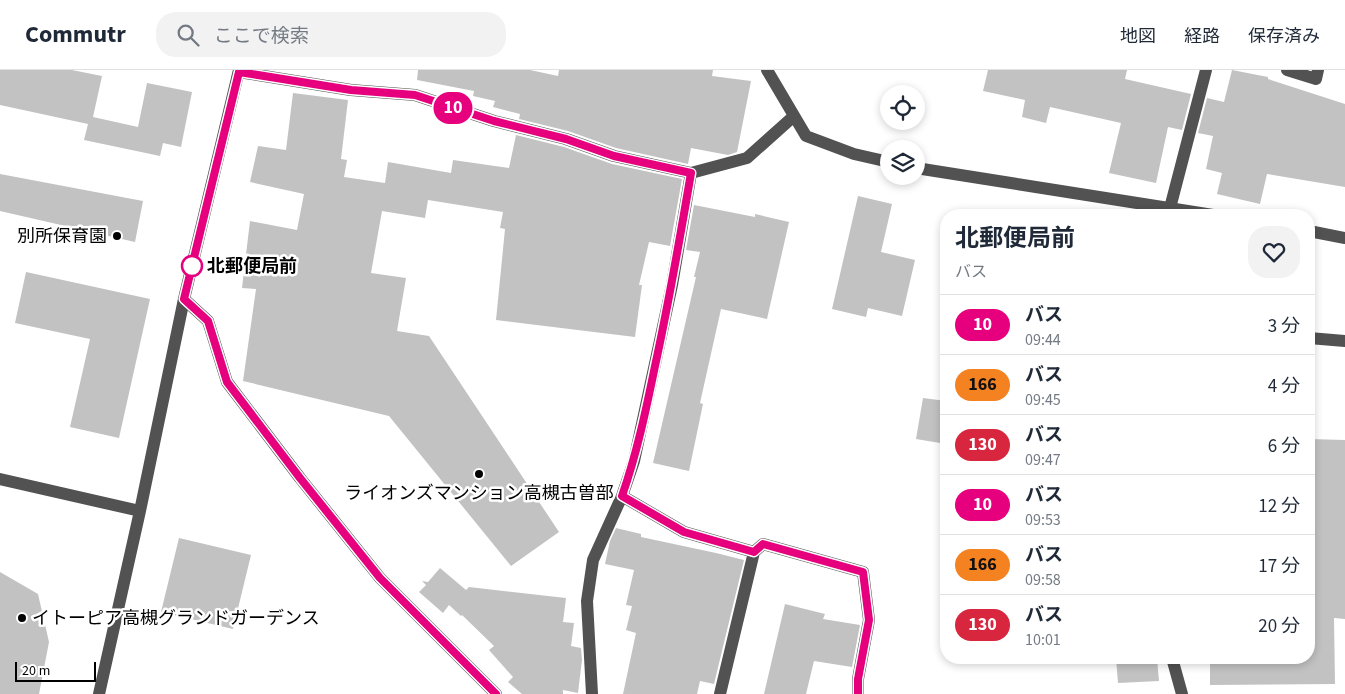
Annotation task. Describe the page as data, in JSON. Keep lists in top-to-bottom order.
{
  "places": [
    "別所保育園",
    "北郵便局前",
    "ライオンズマンション高槻古曽部",
    "イトーピア高槻グランドガーデンス"
  ],
  "lines": ["bus line 10"],
  "scale_bar": "20 m",
  "page": {
    "header": "Commutr",
    "search": "ここで検索",
    "nav": ["地図", "経路", "保存済み"],
    "on_map": "10",
    "heading": ["北郵便局前", "バス"],
    "list": [
      {
        "mark": "10",
        "name": "バス",
        "note": "09:44",
        "value": "3 分"
      },
      {
        "mark": "166",
        "name": "バス",
        "note": "09:45",
        "value": "4 分"
      },
      {
        "mark": "130",
        "name": "バス",
        "note": "09:47",
        "value": "6 分"
      },
      {
        "mark": "10",
        "name": "バス",
        "note": "09:53",
        "value": "12 分"
      },
      {
        "mark": "166",
        "name": "バス",
        "note": "09:58",
        "value": "17 分"
      },
      {
        "mark": "130",
        "name": "バス",
        "note": "10:01",
        "value": "20 分"
      }
    ],
    "scale": "20 m"
  }
}
